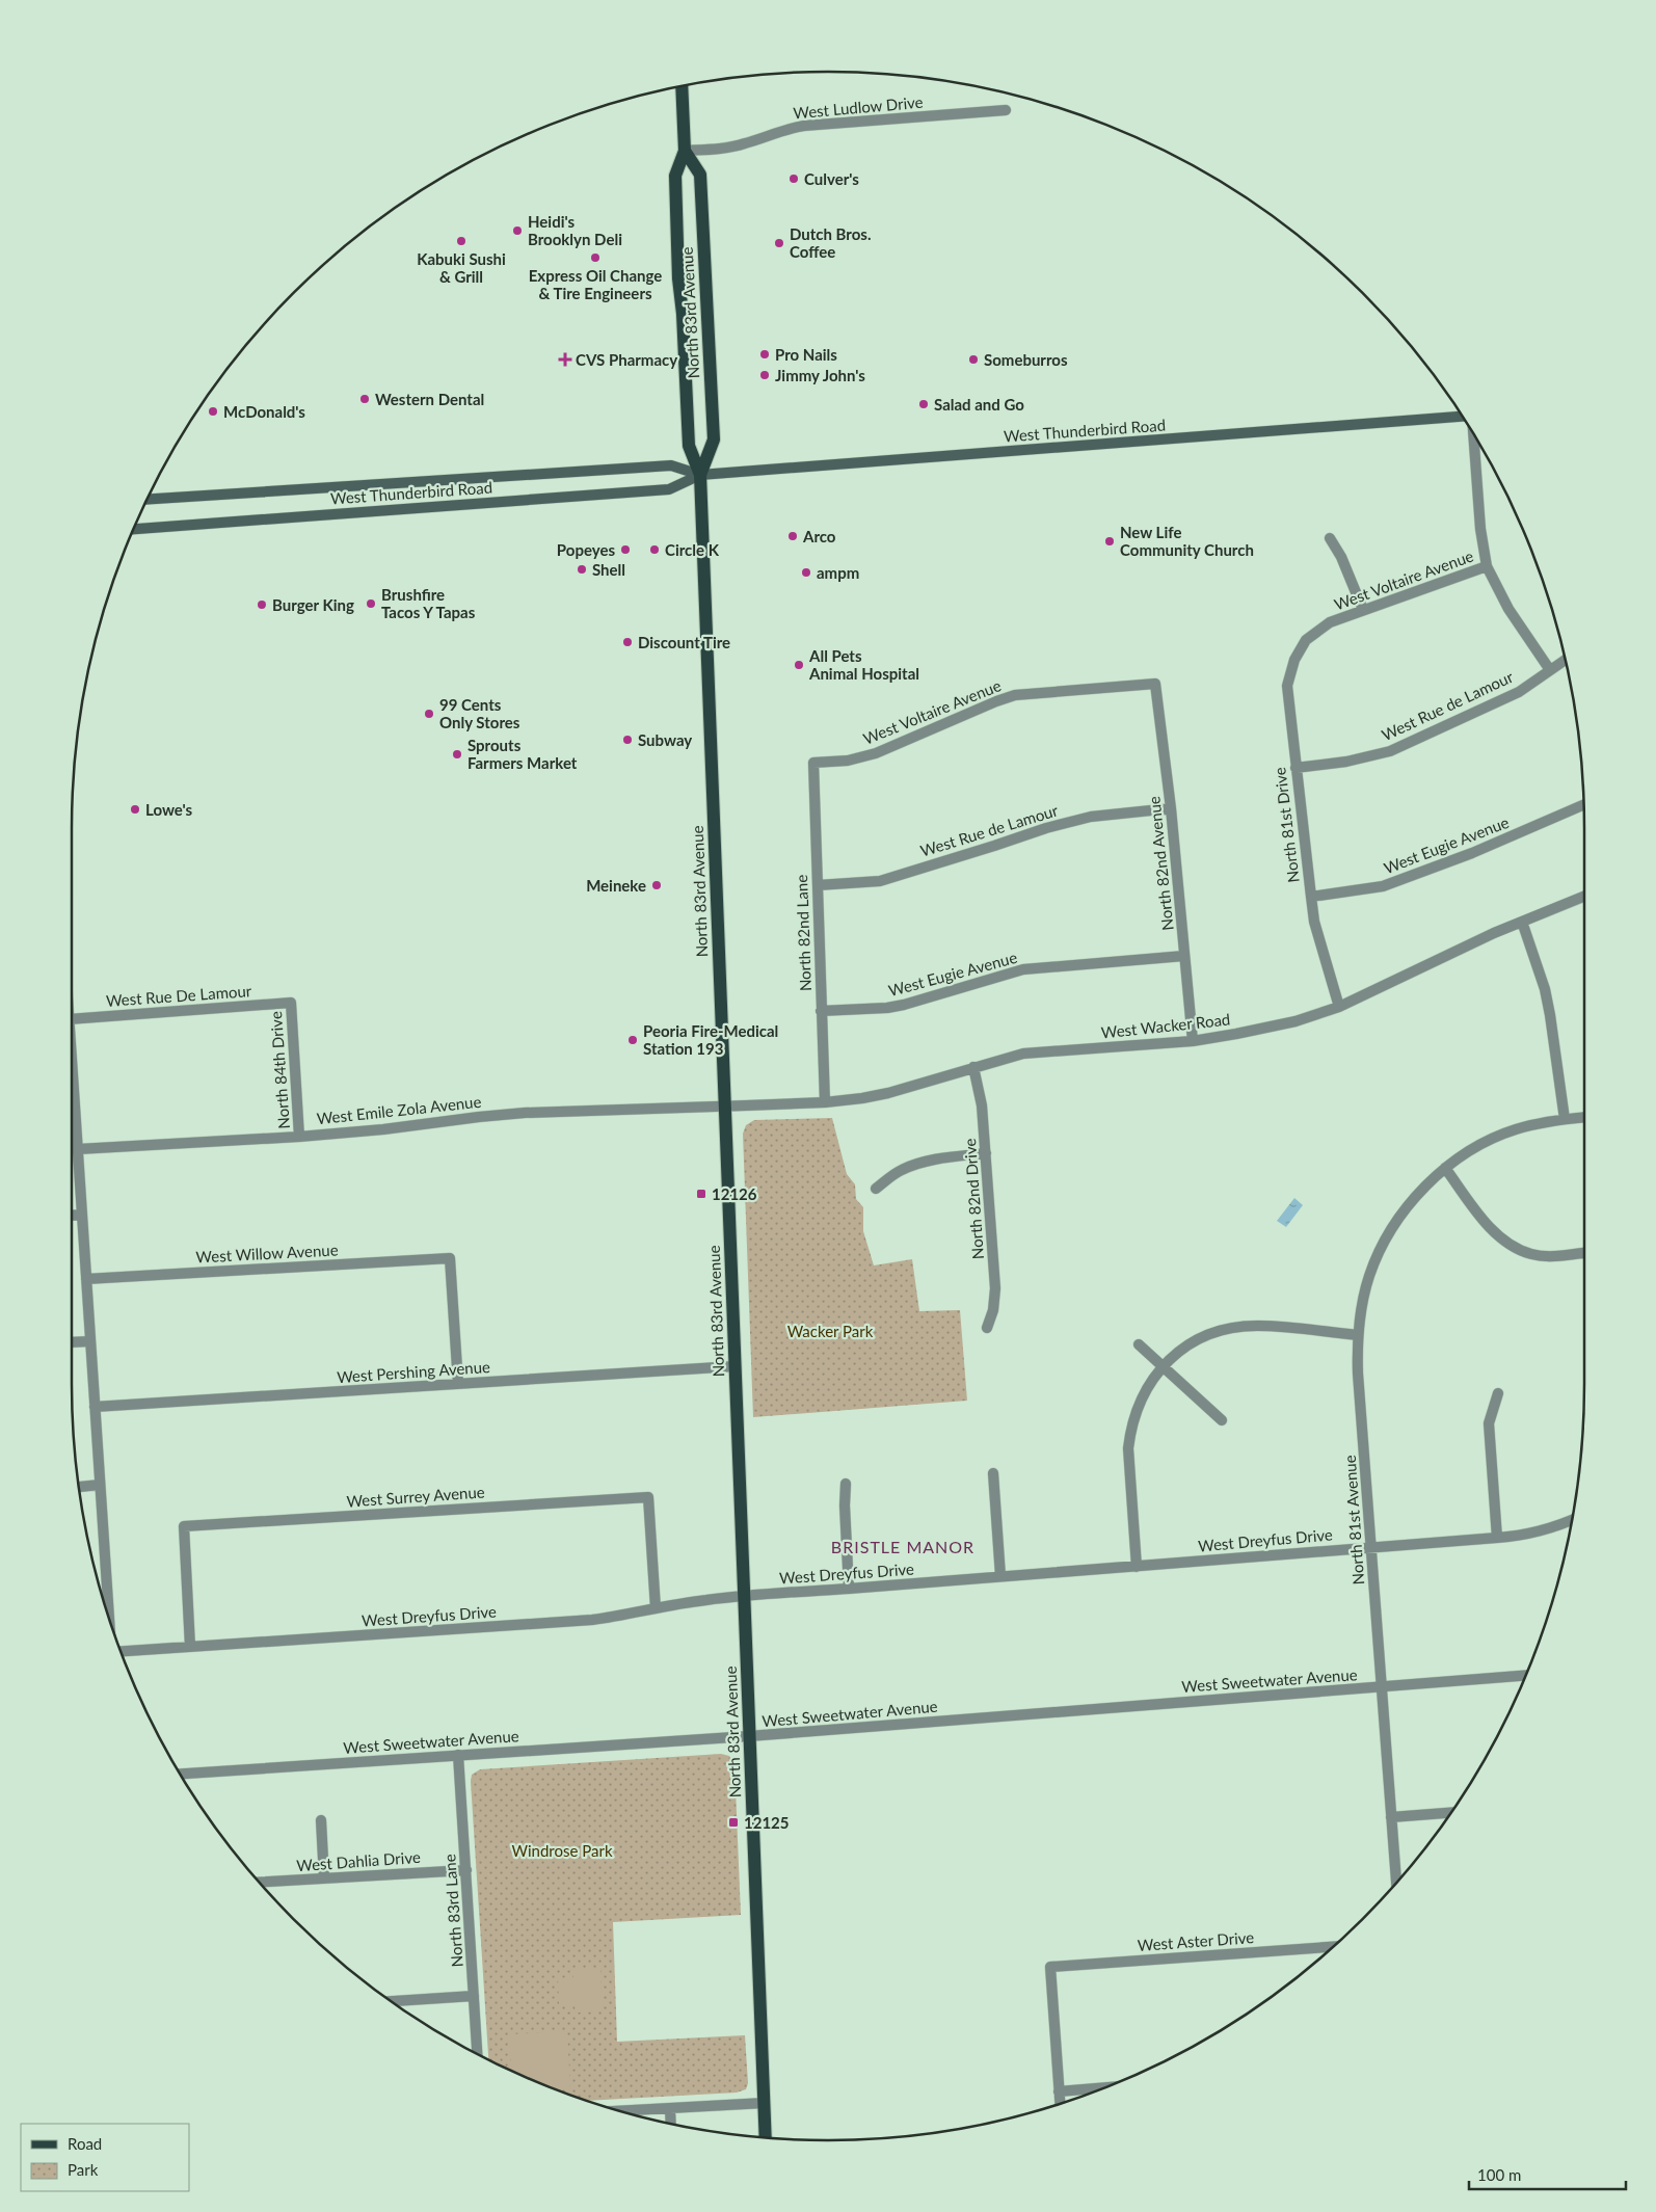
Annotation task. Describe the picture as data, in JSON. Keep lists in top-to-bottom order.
{
  "streets": {
    "main road": ["North 83rd Avenue", "West Thunderbird Road"],
    "street": [
      "West Ludlow Drive",
      "West Voltaire Avenue",
      "West Rue de Lamour",
      "North 81st Drive",
      "West Eugie Avenue",
      "North 82nd Avenue",
      "North 82nd Lane",
      "West Rue De Lamour",
      "West Wacker Road",
      "North 84th Drive",
      "West Emile Zola Avenue",
      "North 82nd Drive",
      "West Willow Avenue",
      "West Pershing Avenue",
      "West Surrey Avenue",
      "North 81st Avenue",
      "West Dreyfus Drive",
      "West Sweetwater Avenue",
      "West Dahlia Drive",
      "North 83rd Lane",
      "West Aster Drive"
    ]
  },
  "crossings": [
    ["West Ludlow Drive", "North 83rd Avenue"],
    ["North 83rd Avenue", "West Thunderbird Road"],
    ["North 83rd Avenue", "West Wacker Road"],
    ["North 83rd Avenue", "West Emile Zola Avenue"],
    ["North 83rd Avenue", "West Pershing Avenue"],
    ["North 83rd Avenue", "West Dreyfus Drive"],
    ["North 83rd Avenue", "West Sweetwater Avenue"],
    ["West Voltaire Avenue", "North 81st Drive"],
    ["West Voltaire Avenue", "North 82nd Avenue"],
    ["West Voltaire Avenue", "North 82nd Lane"],
    ["West Rue de Lamour", "North 81st Drive"],
    ["West Rue de Lamour", "North 82nd Avenue"],
    ["West Rue de Lamour", "North 82nd Lane"],
    ["North 81st Drive", "West Eugie Avenue"],
    ["North 81st Drive", "West Wacker Road"],
    ["West Eugie Avenue", "North 82nd Avenue"],
    ["West Eugie Avenue", "North 82nd Lane"],
    ["North 82nd Avenue", "West Wacker Road"],
    ["North 82nd Lane", "West Wacker Road"],
    ["West Rue De Lamour", "North 84th Drive"],
    ["West Wacker Road", "West Emile Zola Avenue"],
    ["West Wacker Road", "North 82nd Drive"],
    ["North 84th Drive", "West Emile Zola Avenue"],
    ["West Willow Avenue", "West Pershing Avenue"],
    ["West Surrey Avenue", "West Dreyfus Drive"],
    ["North 81st Avenue", "West Dreyfus Drive"],
    ["North 81st Avenue", "West Sweetwater Avenue"],
    ["West Sweetwater Avenue", "North 83rd Lane"],
    ["West Dahlia Drive", "North 83rd Lane"]
  ],
  "districts": ["BRISTLE MANOR"],
  "parks": ["Wacker Park", "Windrose Park"],
  "places": {
    "other": [
      "Culver's",
      "Heidi's Brooklyn Deli",
      "Kabuki Sushi & Grill",
      "Dutch Bros. Coffee",
      "Express Oil Change & Tire Engineers",
      "Pro Nails",
      "Someburros",
      "Jimmy John's",
      "Western Dental",
      "Salad and Go",
      "McDonald's",
      "Arco",
      "New Life Community Church",
      "Popeyes",
      "Circle K",
      "Shell",
      "ampm",
      "Brushfire Tacos Y Tapas",
      "Burger King",
      "Discount Tire",
      "All Pets Animal Hospital",
      "99 Cents Only Stores",
      "Subway",
      "Sprouts Farmers Market",
      "Lowe's",
      "Meineke",
      "Peoria Fire-Medical Station 193"
    ],
    "health": ["CVS Pharmacy"],
    "transit": ["12126", "12125"]
  },
  "legend": ["Road", "Park"],
  "scale_bar": "100 m"
}
